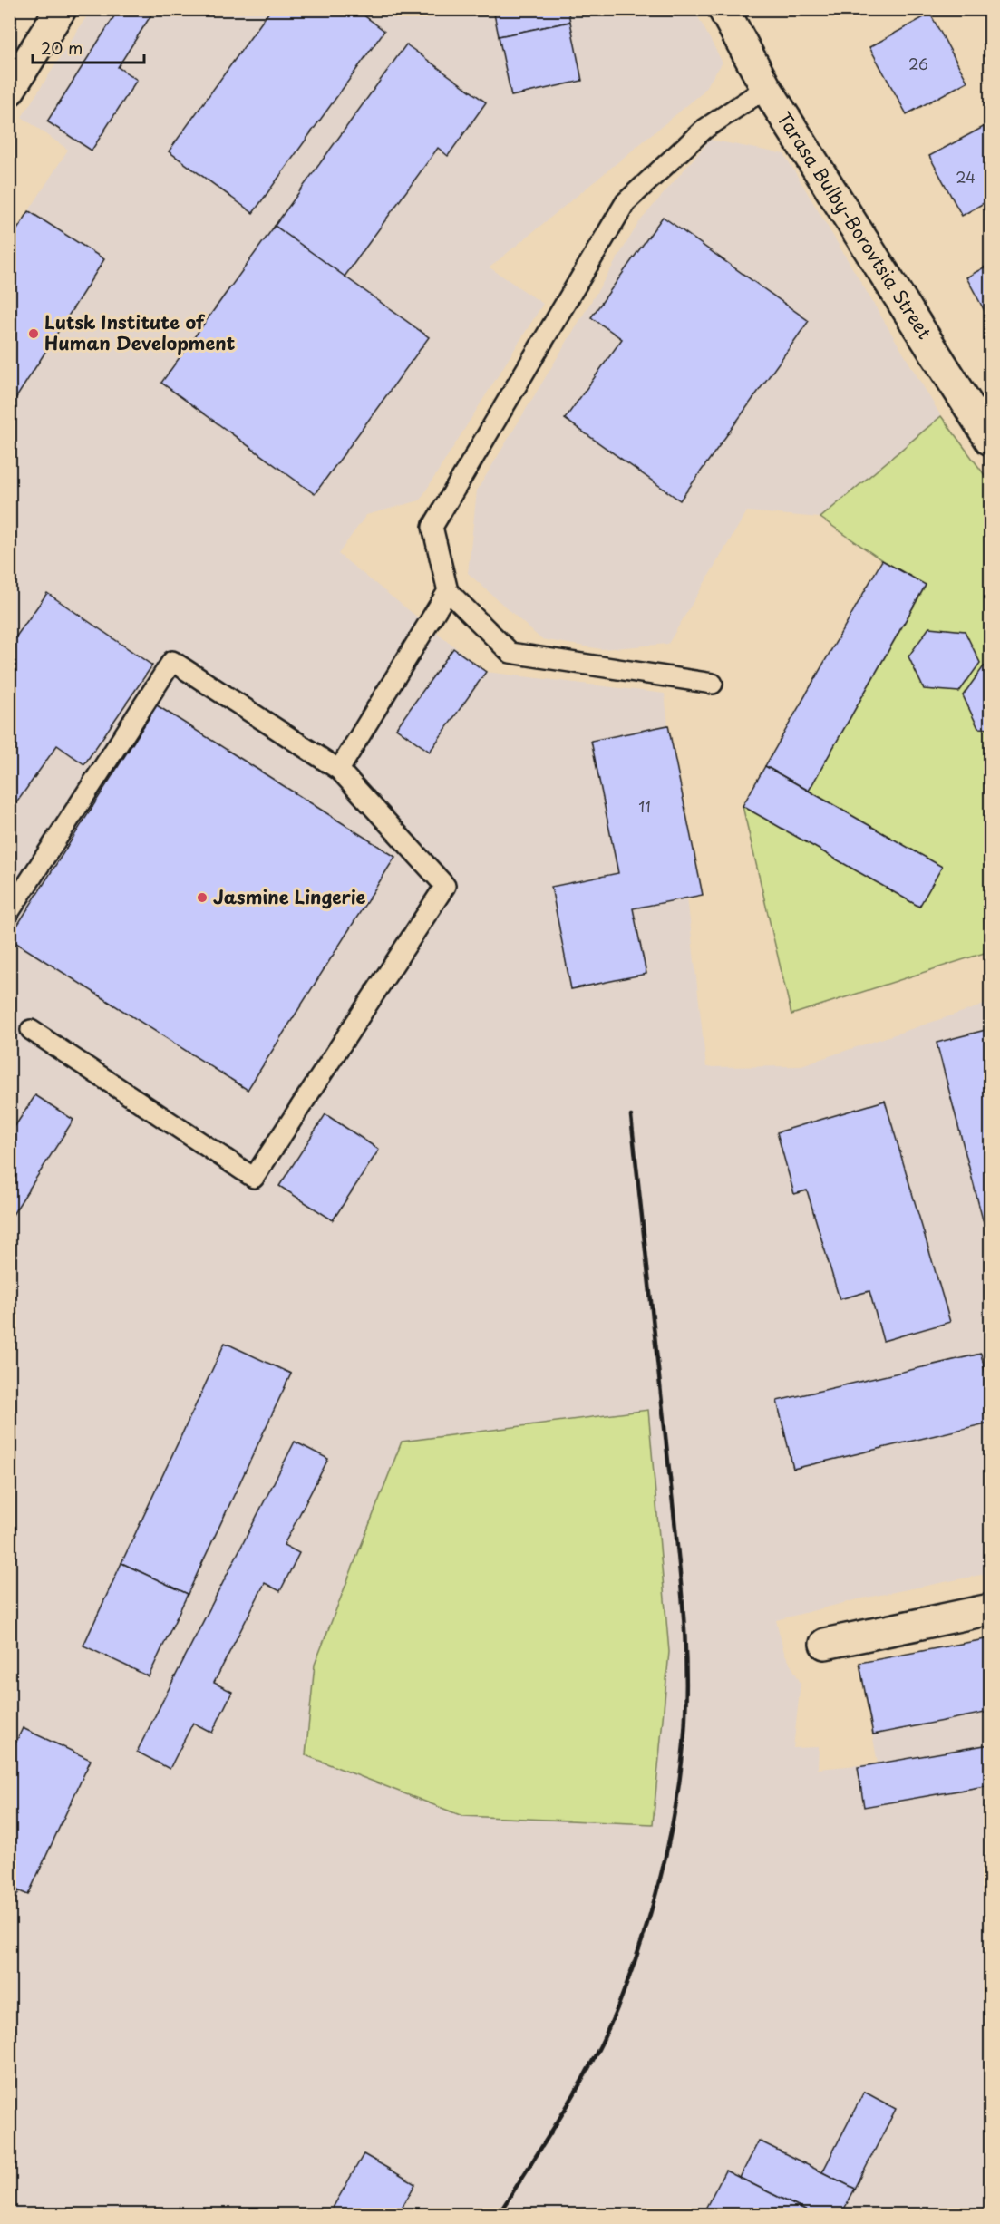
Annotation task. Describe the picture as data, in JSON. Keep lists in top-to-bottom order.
{
  "streets": {
    "street": ["Tarasa Bulby-Borovtsia Street"]
  },
  "places": ["Lutsk Institute of Human Development", "Jasmine Lingerie"],
  "house_numbers": ["26", "24", "11"],
  "scale_bar": "20 m"
}
